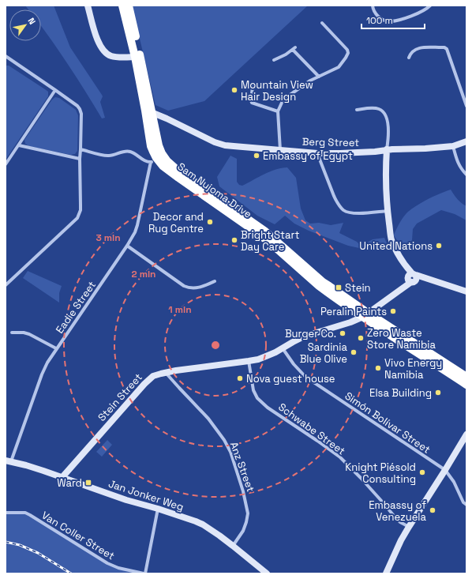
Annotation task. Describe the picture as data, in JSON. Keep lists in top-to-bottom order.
{
  "streets": {
    "highway": ["Sam Nujoma Drive"],
    "street": [
      "Berg Street",
      "Eadie Street",
      "Stein Street",
      "Simón Bolívar Street",
      "Schwabe Street",
      "Anz Street",
      "Jan Jonker Weg",
      "Van Coller Street"
    ]
  },
  "crossings": [
    ["Berg Street", "Sam Nujoma Drive"],
    ["Sam Nujoma Drive", "Eadie Street"],
    ["Sam Nujoma Drive", "Stein Street"],
    ["Eadie Street", "Jan Jonker Weg"],
    ["Stein Street", "Simón Bolívar Street"],
    ["Stein Street", "Schwabe Street"],
    ["Stein Street", "Anz Street"],
    ["Stein Street", "Jan Jonker Weg"],
    ["Anz Street", "Jan Jonker Weg"]
  ],
  "places": {
    "other": [
      "Mountain View Hair Design",
      "Embassy of Egypt",
      "Decor and Rug Centre",
      "Bright Start Day Care",
      "United Nations",
      "Peralin Paints",
      "Burger Co.",
      "Zero Waste Store Namibia",
      "Sardinia Blue Olive",
      "Vivo Energy Namibia",
      "Nova guest house",
      "Elsa Building",
      "Knight Piésold Consulting",
      "Embassy of Venezuela"
    ],
    "transit": ["Stein", "Ward"]
  },
  "scale_bar": "100 m",
  "north": "top right",
  "rings": ["3 min", "2 min", "1 min"]
}
